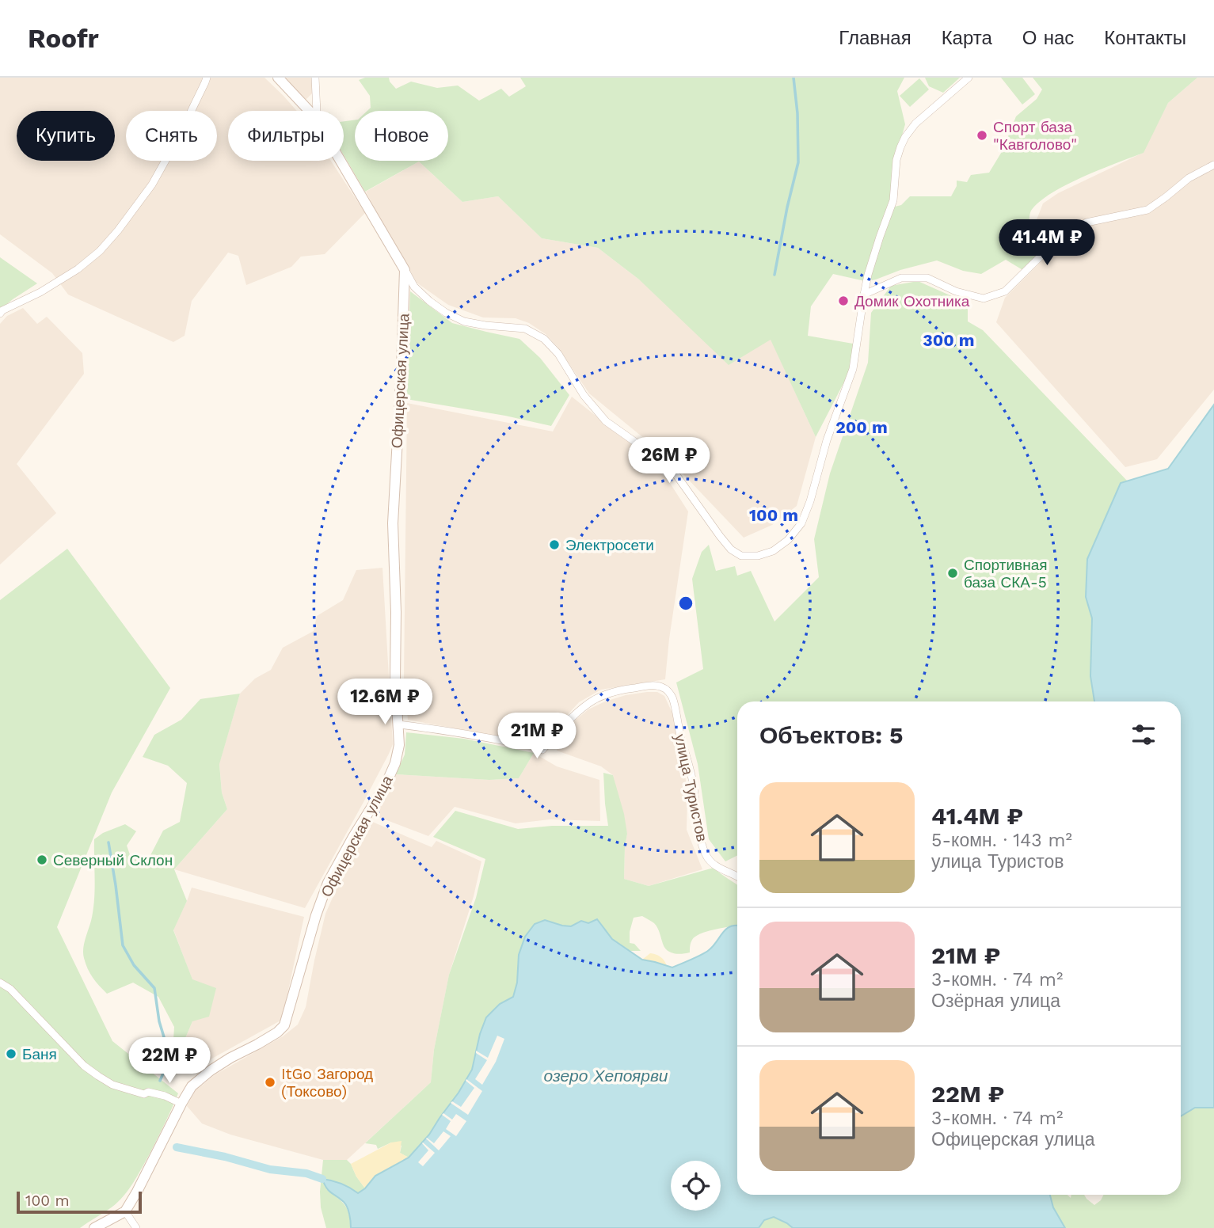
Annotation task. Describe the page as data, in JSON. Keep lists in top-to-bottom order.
{
  "streets": {
    "street": ["Офицерская улица", "улица Туристов"]
  },
  "crossings": [
    ["Офицерская улица", "улица Туристов"]
  ],
  "water": ["озеро Хепоярви"],
  "places": [
    "Спорт база \"Кавголово\"",
    "Домик Охотника",
    "Электросети",
    "Спортивная база СКА-5",
    "Северный Склон",
    "Баня",
    "ItGo Загород (Токсово)"
  ],
  "scale_bar": "100 m",
  "page": {
    "header": "Roofr",
    "nav": [
      "Главная",
      "Карта",
      "О нас",
      "Контакты"
    ],
    "chip": [
      "Купить",
      "Снять",
      "Фильтры",
      "Новое"
    ],
    "price": [
      "41.4M ₽",
      "26M ₽",
      "12.6M ₽",
      "21M ₽",
      "22M ₽"
    ],
    "heading": "Объектов: 5",
    "list": [
      {
        "name": "41.4M ₽",
        "note": "5-комн. · 143 m² · улица Туристов"
      },
      {
        "name": "21M ₽",
        "note": "3-комн. · 74 m² · Озёрная улица"
      },
      {
        "name": "22M ₽",
        "note": "3-комн. · 74 m² · Офицерская улица"
      }
    ],
    "scale": "100 m"
  },
  "rings": ["300 m", "200 m", "100 m"]
}
